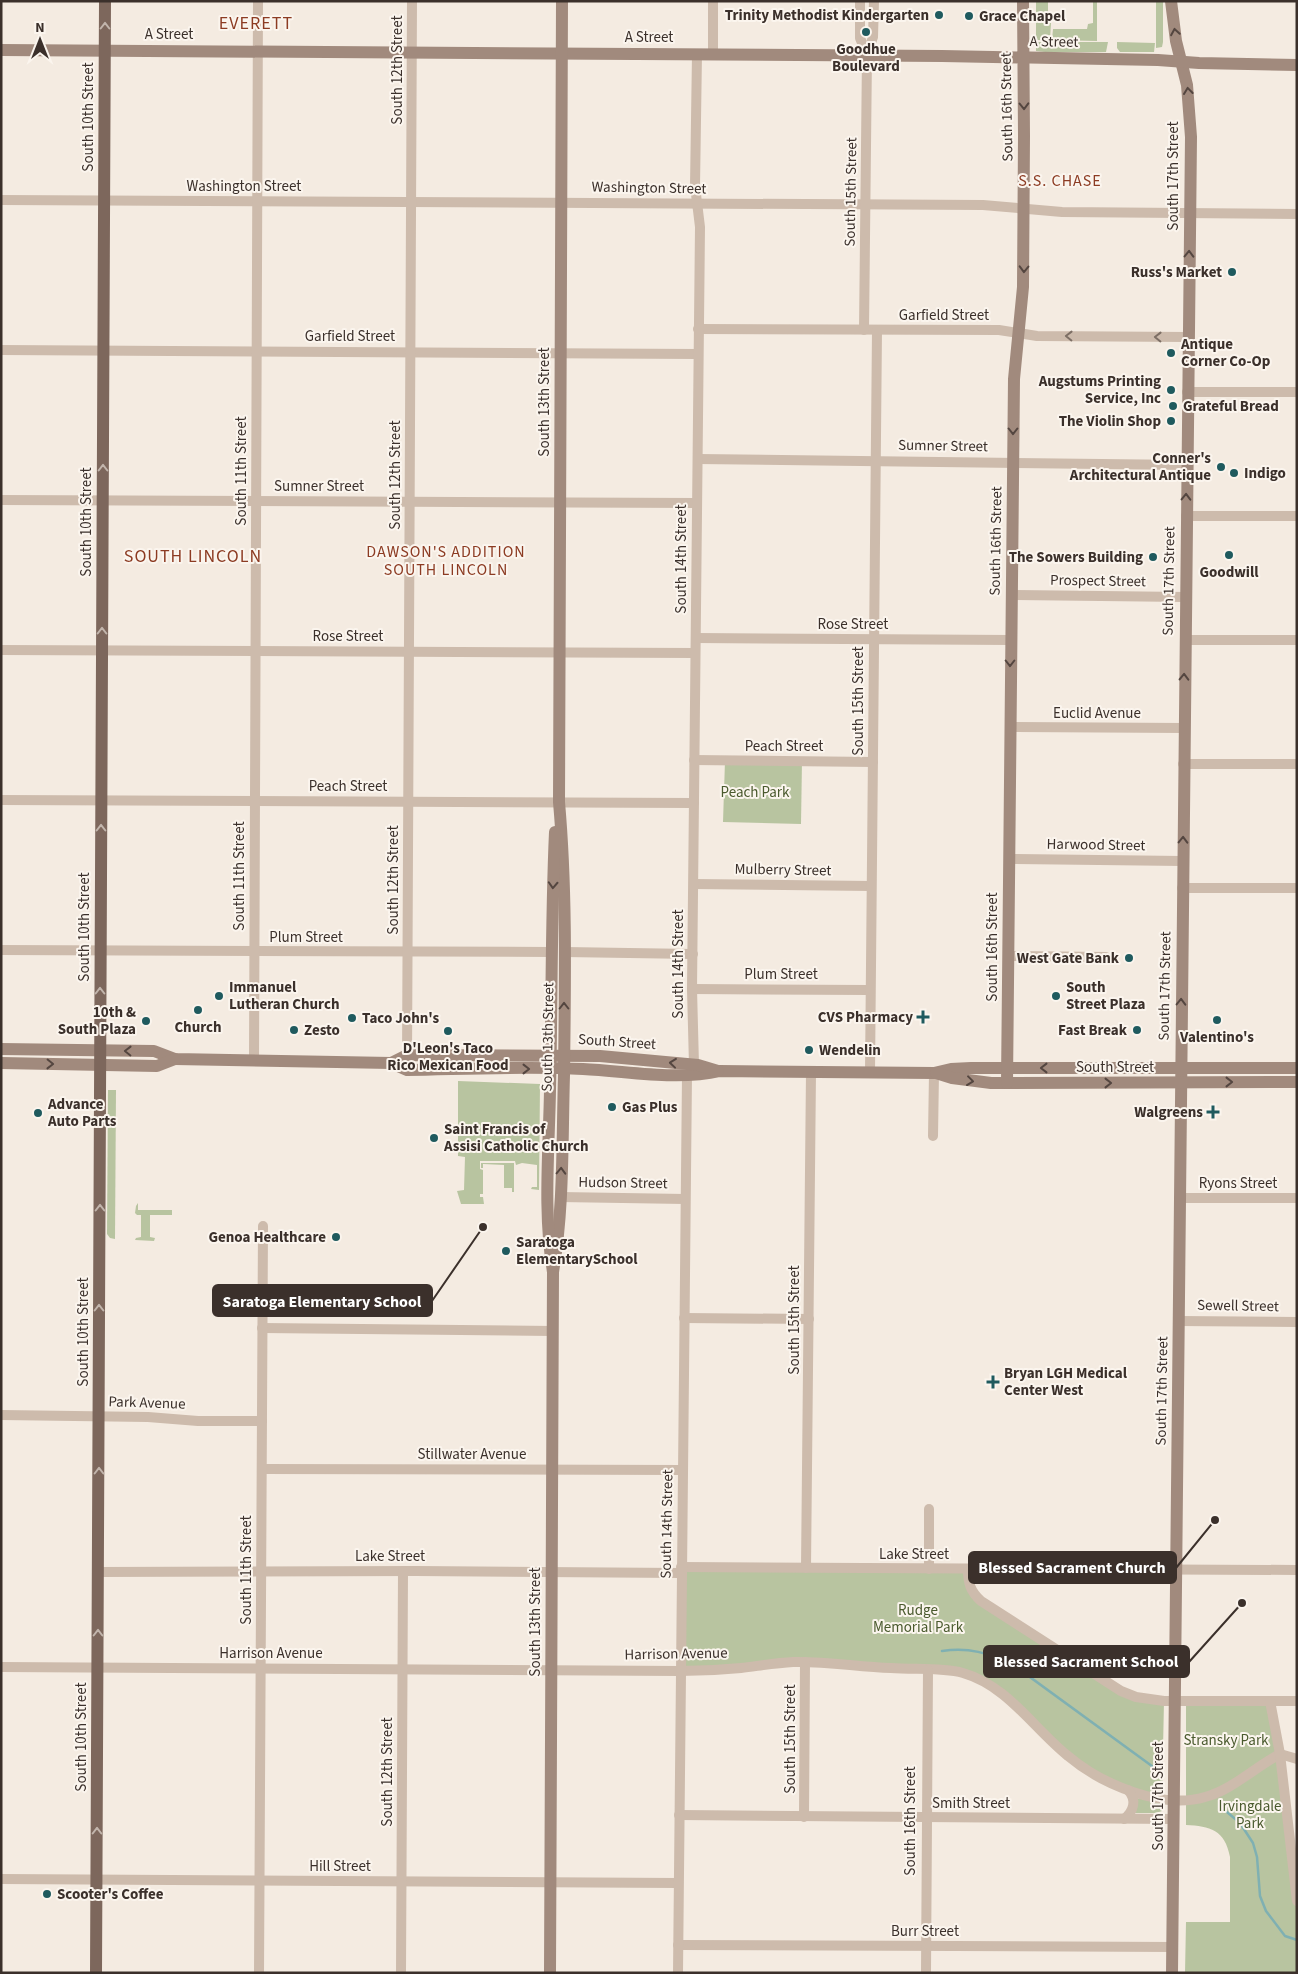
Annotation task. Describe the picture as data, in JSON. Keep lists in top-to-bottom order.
{
  "streets": {
    "main road": [
      "A Street",
      "South 16th Street",
      "South 10th Street",
      "South 17th Street",
      "South 13th Street",
      "South Street"
    ],
    "street": [
      "South 12th Street",
      "Washington Street",
      "South 15th Street",
      "Garfield Street",
      "Sumner Street",
      "South 11th Street",
      "South 14th Street",
      "Prospect Street",
      "Rose Street",
      "Euclid Avenue",
      "Peach Street",
      "Harwood Street",
      "Mulberry Street",
      "Plum Street",
      "Hudson Street",
      "Ryons Street",
      "Sewell Street",
      "Park Avenue",
      "Stillwater Avenue",
      "Lake Street",
      "Harrison Avenue",
      "Smith Street",
      "Hill Street",
      "Burr Street"
    ]
  },
  "crossings": [
    ["A Street", "South 12th Street"],
    ["A Street", "South 16th Street"],
    ["A Street", "South 10th Street"],
    ["A Street", "South 17th Street"],
    ["A Street", "South 15th Street"],
    ["A Street", "South 13th Street"],
    ["A Street", "South 11th Street"],
    ["A Street", "South 14th Street"],
    ["South 12th Street", "Washington Street"],
    ["South 12th Street", "Garfield Street"],
    ["South 12th Street", "Sumner Street"],
    ["South 12th Street", "Rose Street"],
    ["South 12th Street", "Peach Street"],
    ["South 12th Street", "Plum Street"],
    ["South 12th Street", "South Street"],
    ["South 12th Street", "Lake Street"],
    ["South 12th Street", "Harrison Avenue"],
    ["South 12th Street", "Hill Street"],
    ["South 16th Street", "Washington Street"],
    ["South 16th Street", "Garfield Street"],
    ["South 16th Street", "Sumner Street"],
    ["South 16th Street", "Prospect Street"],
    ["South 16th Street", "Rose Street"],
    ["South 16th Street", "Euclid Avenue"],
    ["South 16th Street", "Harwood Street"],
    ["South 16th Street", "South Street"],
    ["South 16th Street", "Harrison Avenue"],
    ["South 16th Street", "Smith Street"],
    ["South 16th Street", "Burr Street"],
    ["South 10th Street", "Washington Street"],
    ["South 10th Street", "Garfield Street"],
    ["South 10th Street", "Sumner Street"],
    ["South 10th Street", "Rose Street"],
    ["South 10th Street", "Peach Street"],
    ["South 10th Street", "Plum Street"],
    ["South 10th Street", "South Street"],
    ["South 10th Street", "Park Avenue"],
    ["South 10th Street", "Lake Street"],
    ["South 10th Street", "Harrison Avenue"],
    ["South 10th Street", "Hill Street"],
    ["South 17th Street", "Washington Street"],
    ["South 17th Street", "Garfield Street"],
    ["South 17th Street", "Sumner Street"],
    ["South 17th Street", "Prospect Street"],
    ["South 17th Street", "Euclid Avenue"],
    ["South 17th Street", "Harwood Street"],
    ["South 17th Street", "South Street"],
    ["South 17th Street", "Ryons Street"],
    ["South 17th Street", "Sewell Street"],
    ["South 17th Street", "Lake Street"],
    ["South 17th Street", "Harrison Avenue"],
    ["South 17th Street", "Smith Street"],
    ["South 17th Street", "Burr Street"],
    ["Washington Street", "South 15th Street"],
    ["Washington Street", "South 13th Street"],
    ["Washington Street", "South 11th Street"],
    ["Washington Street", "South 14th Street"],
    ["South 15th Street", "Garfield Street"],
    ["South 15th Street", "Sumner Street"],
    ["South 15th Street", "Rose Street"],
    ["South 15th Street", "Peach Street"],
    ["South 15th Street", "Mulberry Street"],
    ["South 15th Street", "Plum Street"],
    ["South 15th Street", "South Street"],
    ["South 15th Street", "Lake Street"],
    ["South 15th Street", "Harrison Avenue"],
    ["South 15th Street", "Smith Street"],
    ["Garfield Street", "South 13th Street"],
    ["Garfield Street", "South 11th Street"],
    ["Garfield Street", "South 14th Street"],
    ["South 13th Street", "Sumner Street"],
    ["South 13th Street", "Rose Street"],
    ["South 13th Street", "Peach Street"],
    ["South 13th Street", "Plum Street"],
    ["South 13th Street", "South Street"],
    ["South 13th Street", "Hudson Street"],
    ["South 13th Street", "Stillwater Avenue"],
    ["South 13th Street", "Lake Street"],
    ["South 13th Street", "Harrison Avenue"],
    ["South 13th Street", "Hill Street"],
    ["Sumner Street", "South 11th Street"],
    ["Sumner Street", "South 14th Street"],
    ["South 11th Street", "Rose Street"],
    ["South 11th Street", "Peach Street"],
    ["South 11th Street", "Plum Street"],
    ["South 11th Street", "South Street"],
    ["South 11th Street", "Park Avenue"],
    ["South 11th Street", "Stillwater Avenue"],
    ["South 11th Street", "Lake Street"],
    ["South 11th Street", "Harrison Avenue"],
    ["South 11th Street", "Hill Street"],
    ["South 14th Street", "Rose Street"],
    ["South 14th Street", "Peach Street"],
    ["South 14th Street", "Mulberry Street"],
    ["South 14th Street", "Plum Street"],
    ["South 14th Street", "South Street"],
    ["South 14th Street", "Hudson Street"],
    ["South 14th Street", "Stillwater Avenue"],
    ["South 14th Street", "Lake Street"],
    ["South 14th Street", "Harrison Avenue"],
    ["South 14th Street", "Smith Street"],
    ["South 14th Street", "Hill Street"],
    ["South 14th Street", "Burr Street"]
  ],
  "one_way": ["South 16th Street", "South 10th Street", "South 17th Street"],
  "districts": [
    "EVERETT",
    "S.S. CHASE",
    "DAWSON'S ADDITION SOUTH LINCOLN",
    "SOUTH LINCOLN"
  ],
  "parks": [
    "Peach Park",
    "Rudge Memorial Park",
    "Stransky Park",
    "Irvingdale Park"
  ],
  "places": {
    "other": [
      "Trinity Methodist Kindergarten",
      "Grace Chapel",
      "Goodhue Boulevard",
      "Russ's Market",
      "Antique Corner Co-Op",
      "Augstums Printing Service, Inc",
      "Grateful Bread",
      "The Violin Shop",
      "Conner's Architectural Antique",
      "Indigo",
      "Goodwill",
      "The Sowers Building",
      "West Gate Bank",
      "Immanuel Lutheran Church",
      "South Street Plaza",
      "Church",
      "Taco John's",
      "Valentino's",
      "10th & South Plaza",
      "Zesto",
      "Fast Break",
      "D'Leon's Taco Rico Mexican Food",
      "Wendelin",
      "Gas Plus",
      "Advance Auto Parts",
      "Saint Francis of Assisi Catholic Church",
      "Saratoga Elementary School",
      "Genoa Healthcare",
      "Saratoga ElementarySchool",
      "Blessed Sacrament Church",
      "Blessed Sacrament School",
      "Scooter's Coffee"
    ],
    "health": ["CVS Pharmacy", "Walgreens", "Bryan LGH Medical Center West"]
  },
  "north": "top"
}
